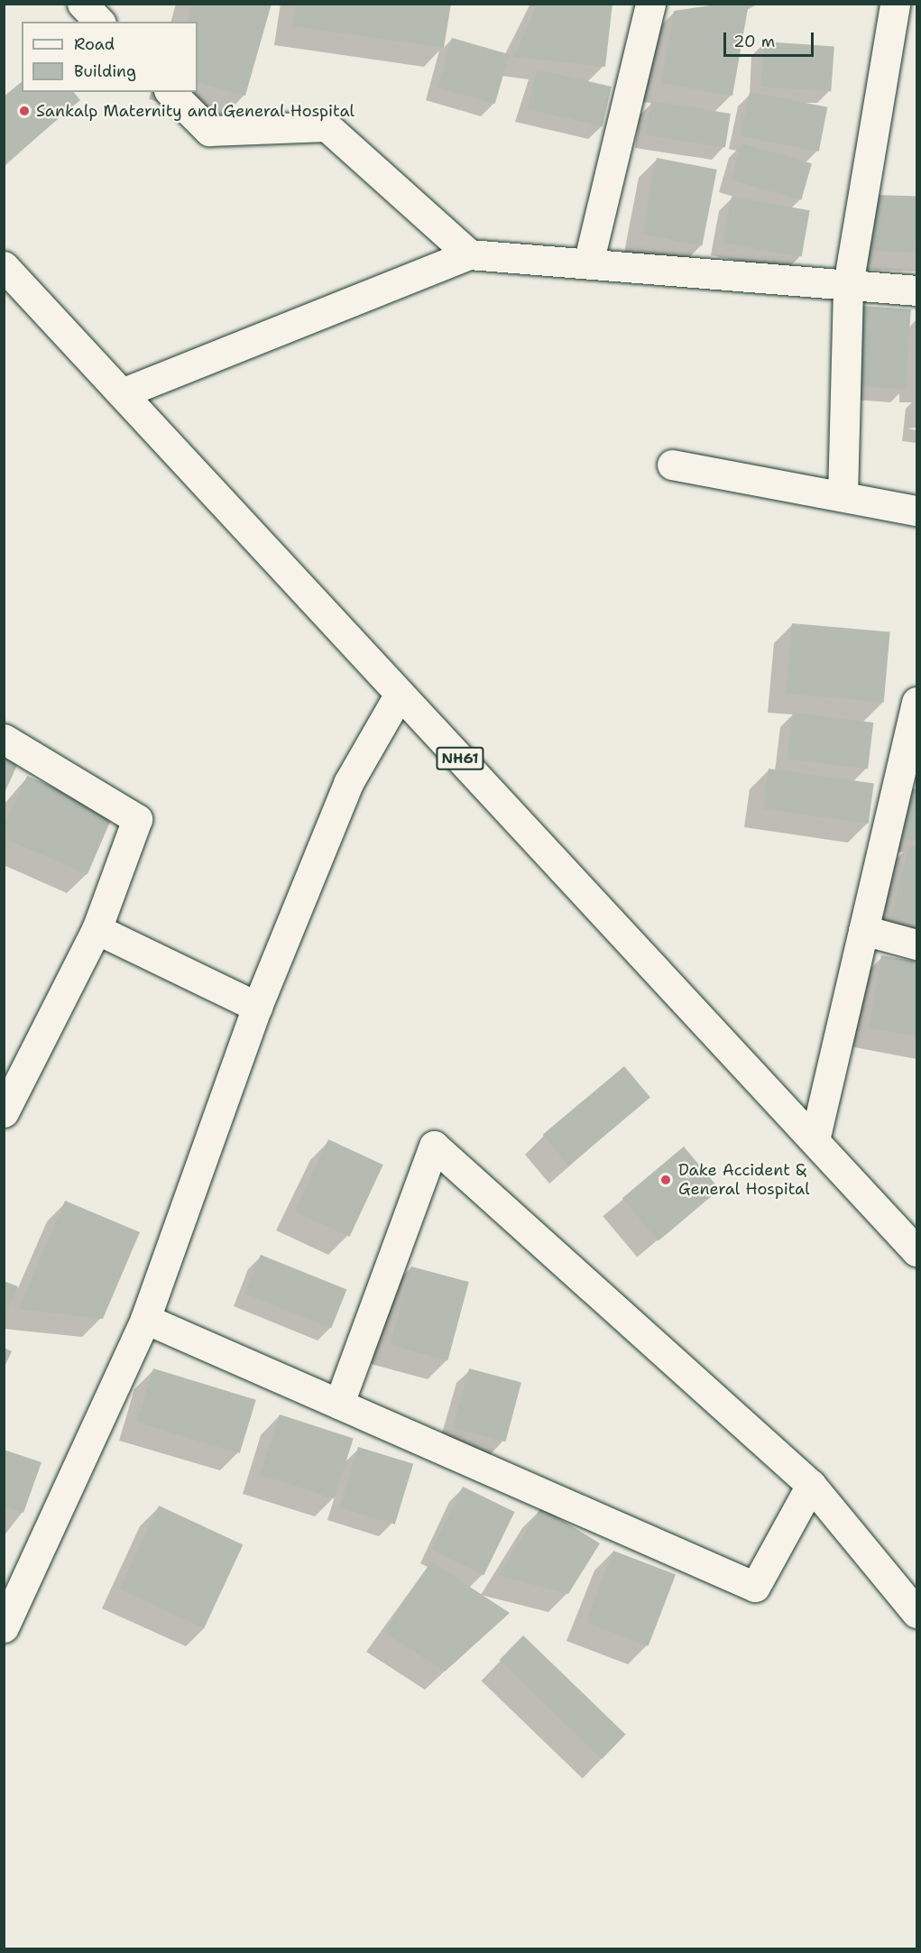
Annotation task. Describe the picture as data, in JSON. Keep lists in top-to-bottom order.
{
  "streets": {
    "street": ["NH61"]
  },
  "places": ["Sankalp Maternity and General Hospital", "Dake Accident & General Hospital"],
  "legend": ["Road", "Building"],
  "scale_bar": "20 m"
}
